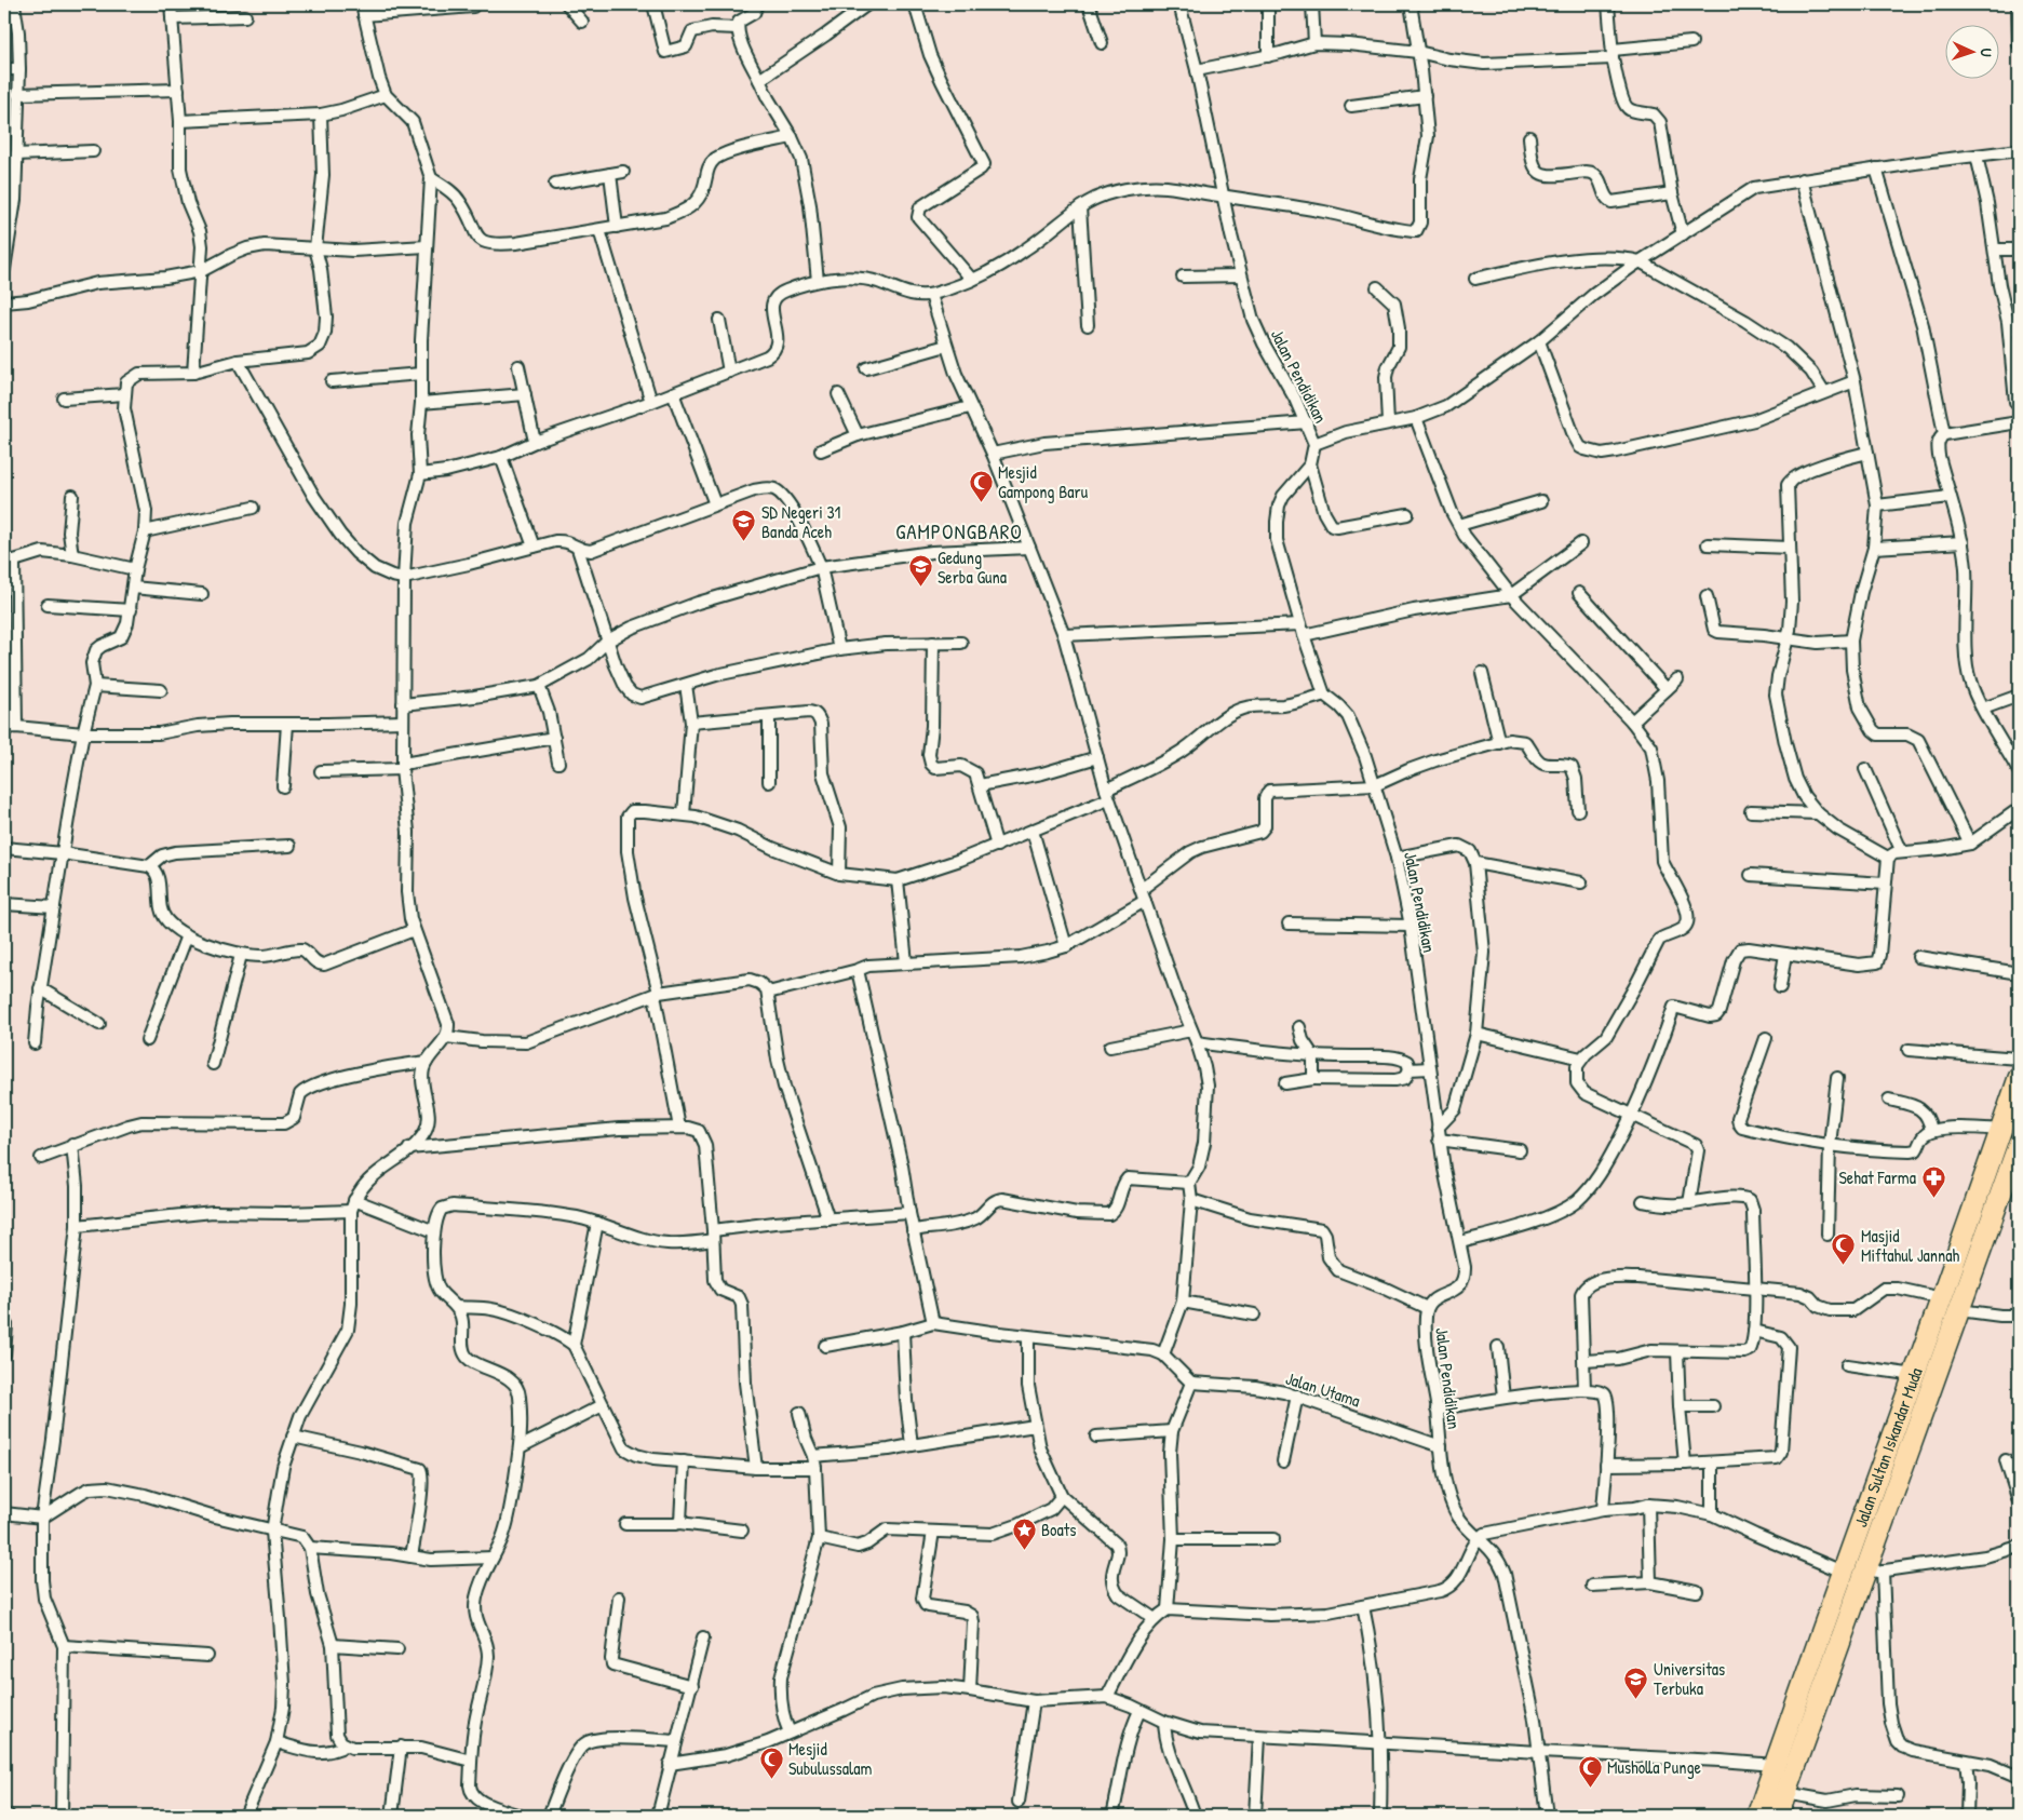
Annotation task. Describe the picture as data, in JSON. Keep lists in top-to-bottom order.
{
  "streets": {
    "highway": ["Jalan Sultan Iskandar Muda"],
    "street": ["Jalan Pendidikan", "Jalan Utama"]
  },
  "crossings": [
    ["Jalan Pendidikan", "Jalan Utama"]
  ],
  "districts": ["GAMPONGBARO"],
  "places": {
    "mosque": [
      "Mesjid Gampong Baru",
      "Masjid Miftahul Jannah",
      "Mesjid Subulussalam",
      "Musholla Punge"
    ],
    "school or university": ["SD Negeri 31 Banda Aceh", "Gedung Serba Guna", "Universitas Terbuka"],
    "pharmacy": ["Sehat Farma"],
    "place": ["Boats"]
  },
  "north": "right"
}
